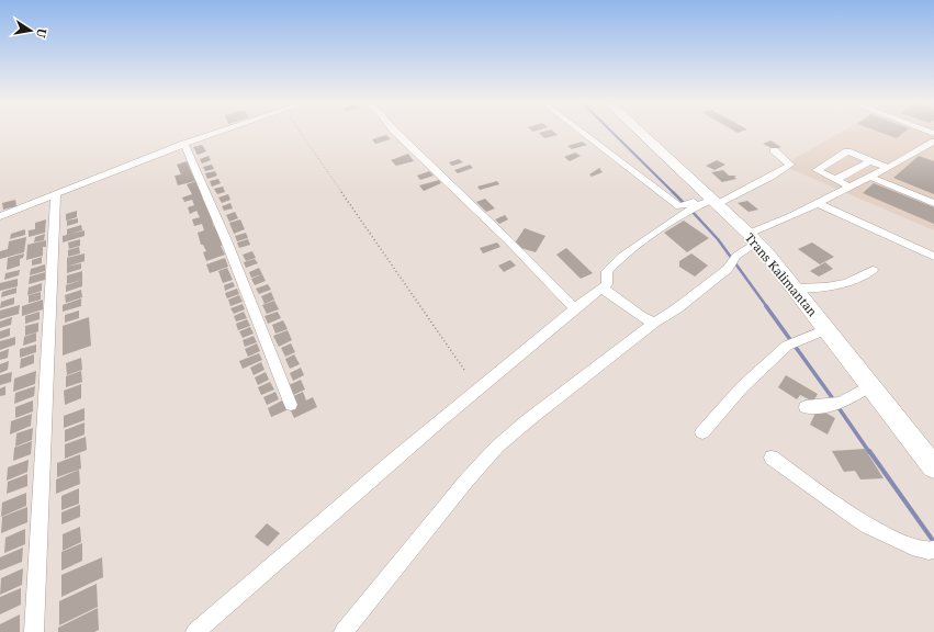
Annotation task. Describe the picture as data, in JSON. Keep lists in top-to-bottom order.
{
  "streets": {
    "highway": ["Trans Kalimantan"]
  },
  "north": "right"
}
